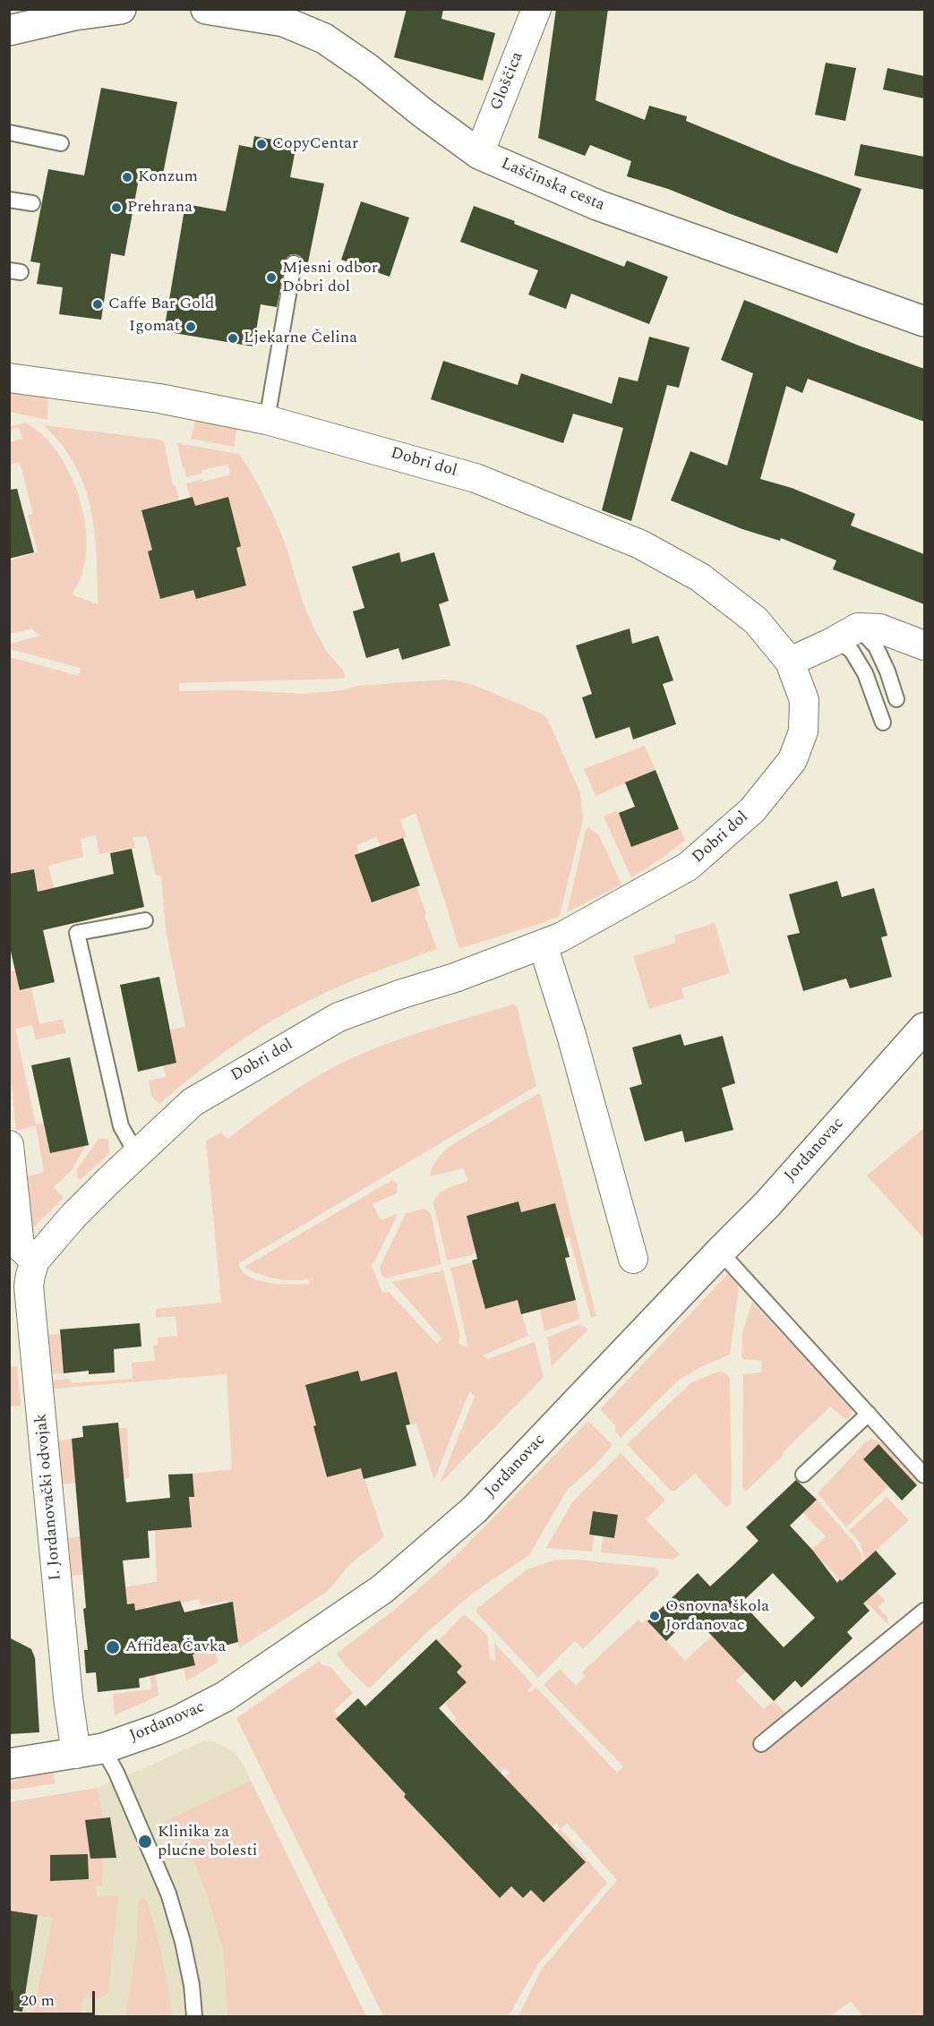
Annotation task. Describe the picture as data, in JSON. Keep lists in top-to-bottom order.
{
  "streets": {
    "main road": ["Laščinska cesta", "Jordanovac"],
    "street": ["Gloščica", "Dobri dol", "I. Jordanovački odvojak"]
  },
  "crossings": [
    ["Gloščica", "Laščinska cesta"],
    ["Dobri dol", "I. Jordanovački odvojak"],
    ["Jordanovac", "I. Jordanovački odvojak"]
  ],
  "places": [
    "CopyCentar",
    "Konzum",
    "Prehrana",
    "Mjesni odbor Dobri dol",
    "Caffe Bar Gold",
    "Igomat",
    "Ljekarne Čelina",
    "Osnovna škola Jordanovac",
    "Affidea Čavka",
    "Klinika za plućne bolesti"
  ],
  "scale_bar": "20 m"
}
